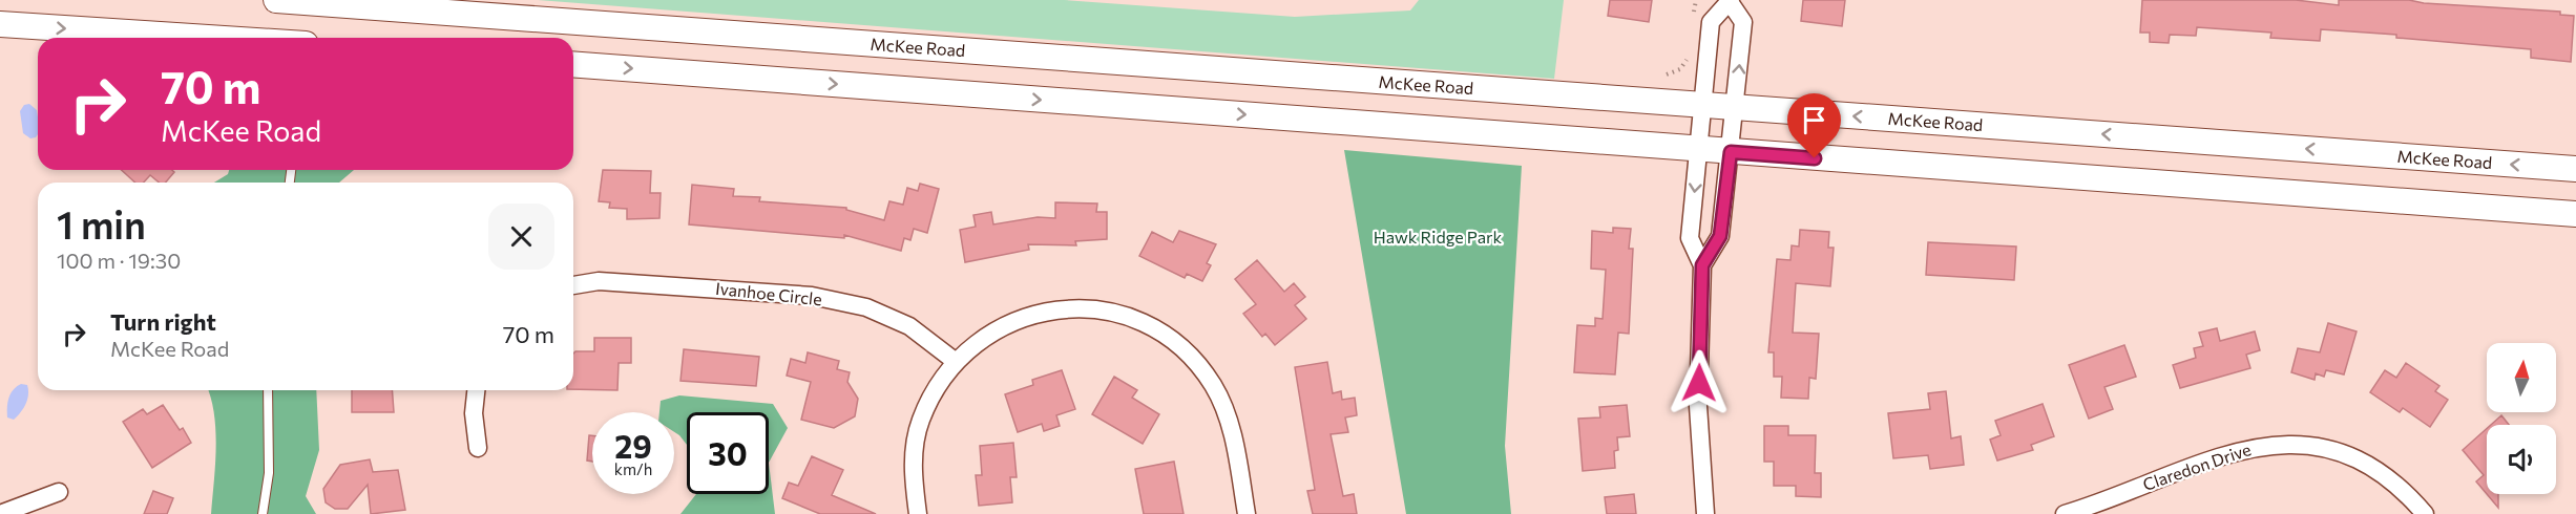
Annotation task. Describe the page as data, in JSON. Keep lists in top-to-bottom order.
{
  "streets": {
    "main road": ["McKee Road"],
    "street": ["Ivanhoe Circle", "Claredon Drive"]
  },
  "parks": ["Hawk Ridge Park"],
  "north": "top",
  "page": {
    "turn": ["70 m", "McKee Road"],
    "heading": ["1 min", "100 m · 19:30"],
    "list": [
      {
        "name": "Turn right",
        "note": "McKee Road",
        "value": "70 m"
      }
    ],
    "speed": "29 km/h",
    "limit": "30"
  }
}
